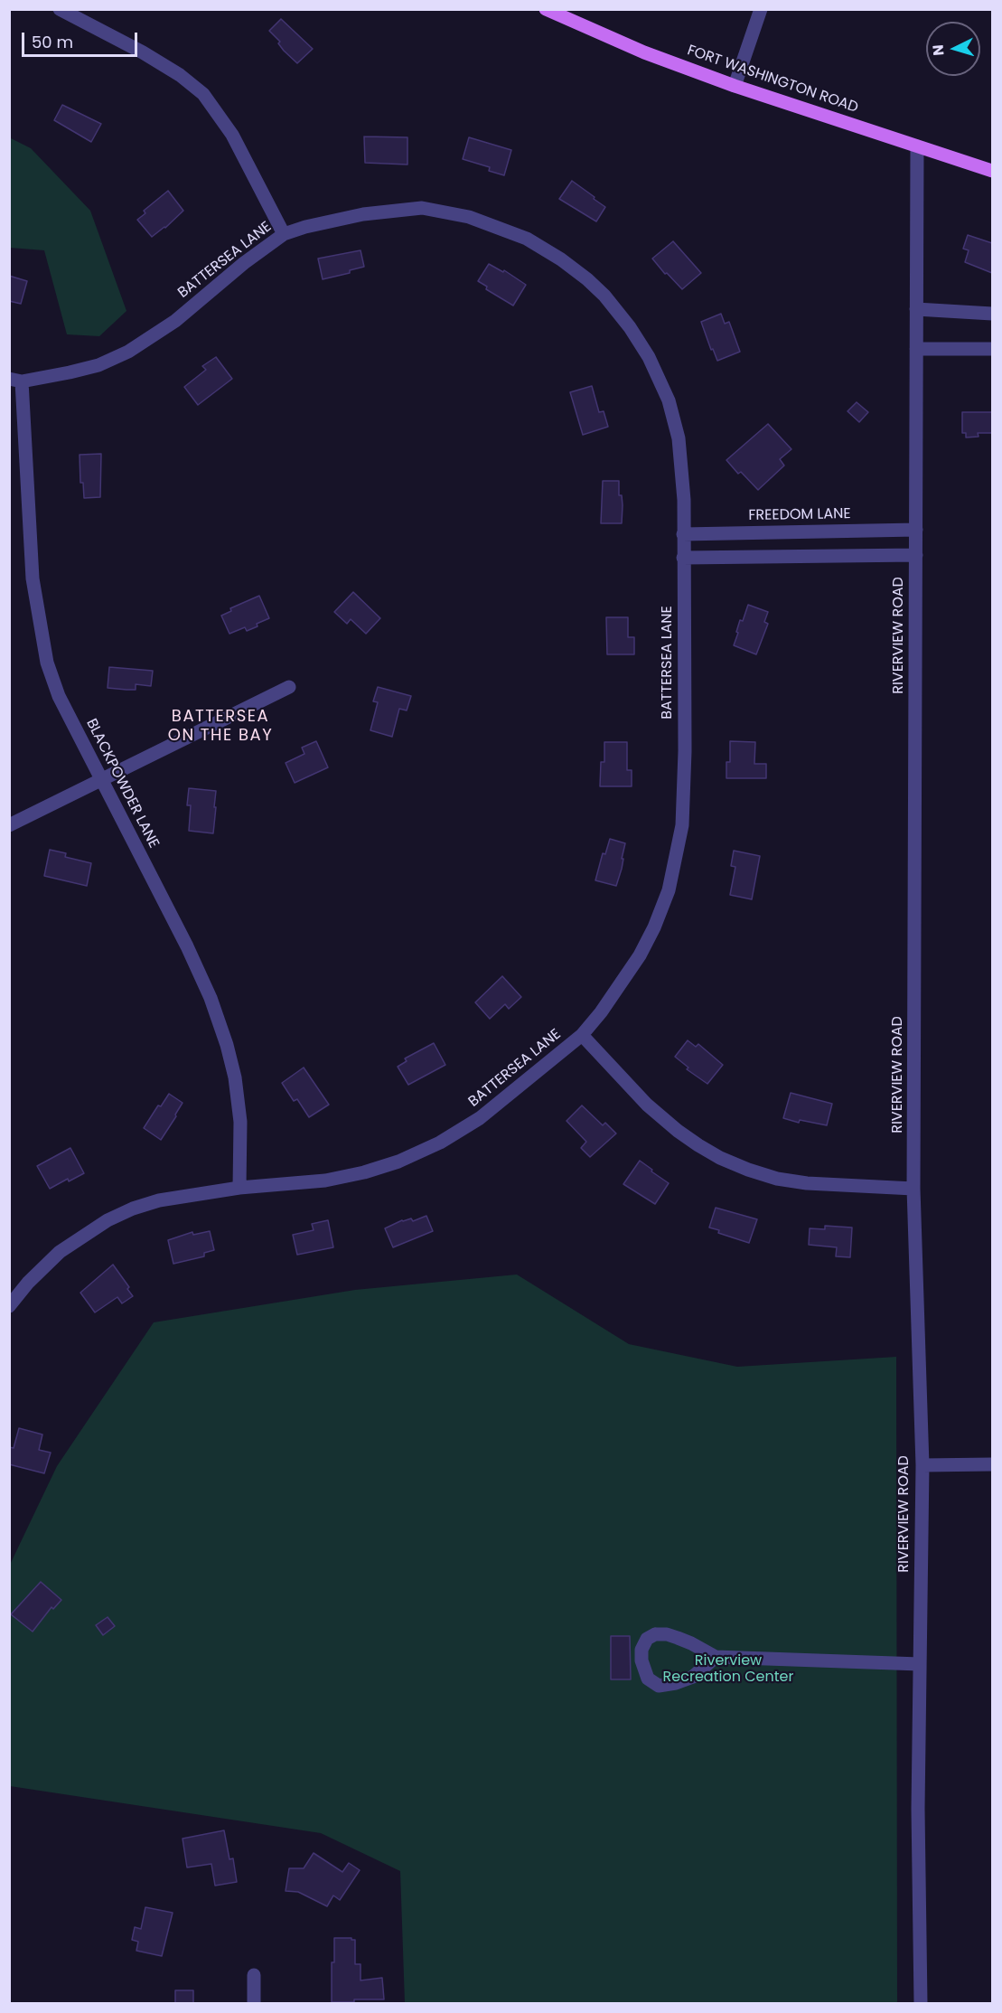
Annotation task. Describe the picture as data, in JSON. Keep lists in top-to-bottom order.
{
  "streets": {
    "main road": ["FORT WASHINGTON ROAD"],
    "street": [
      "BATTERSEA LANE",
      "FREEDOM LANE",
      "RIVERVIEW ROAD",
      "BLACKPOWDER LANE"
    ]
  },
  "crossings": [
    ["FORT WASHINGTON ROAD", "RIVERVIEW ROAD"],
    ["BATTERSEA LANE", "FREEDOM LANE"],
    ["BATTERSEA LANE", "BLACKPOWDER LANE"],
    ["FREEDOM LANE", "RIVERVIEW ROAD"]
  ],
  "districts": ["BATTERSEA ON THE BAY"],
  "parks": ["Riverview Recreation Center"],
  "scale_bar": "50 m",
  "north": "left"
}
